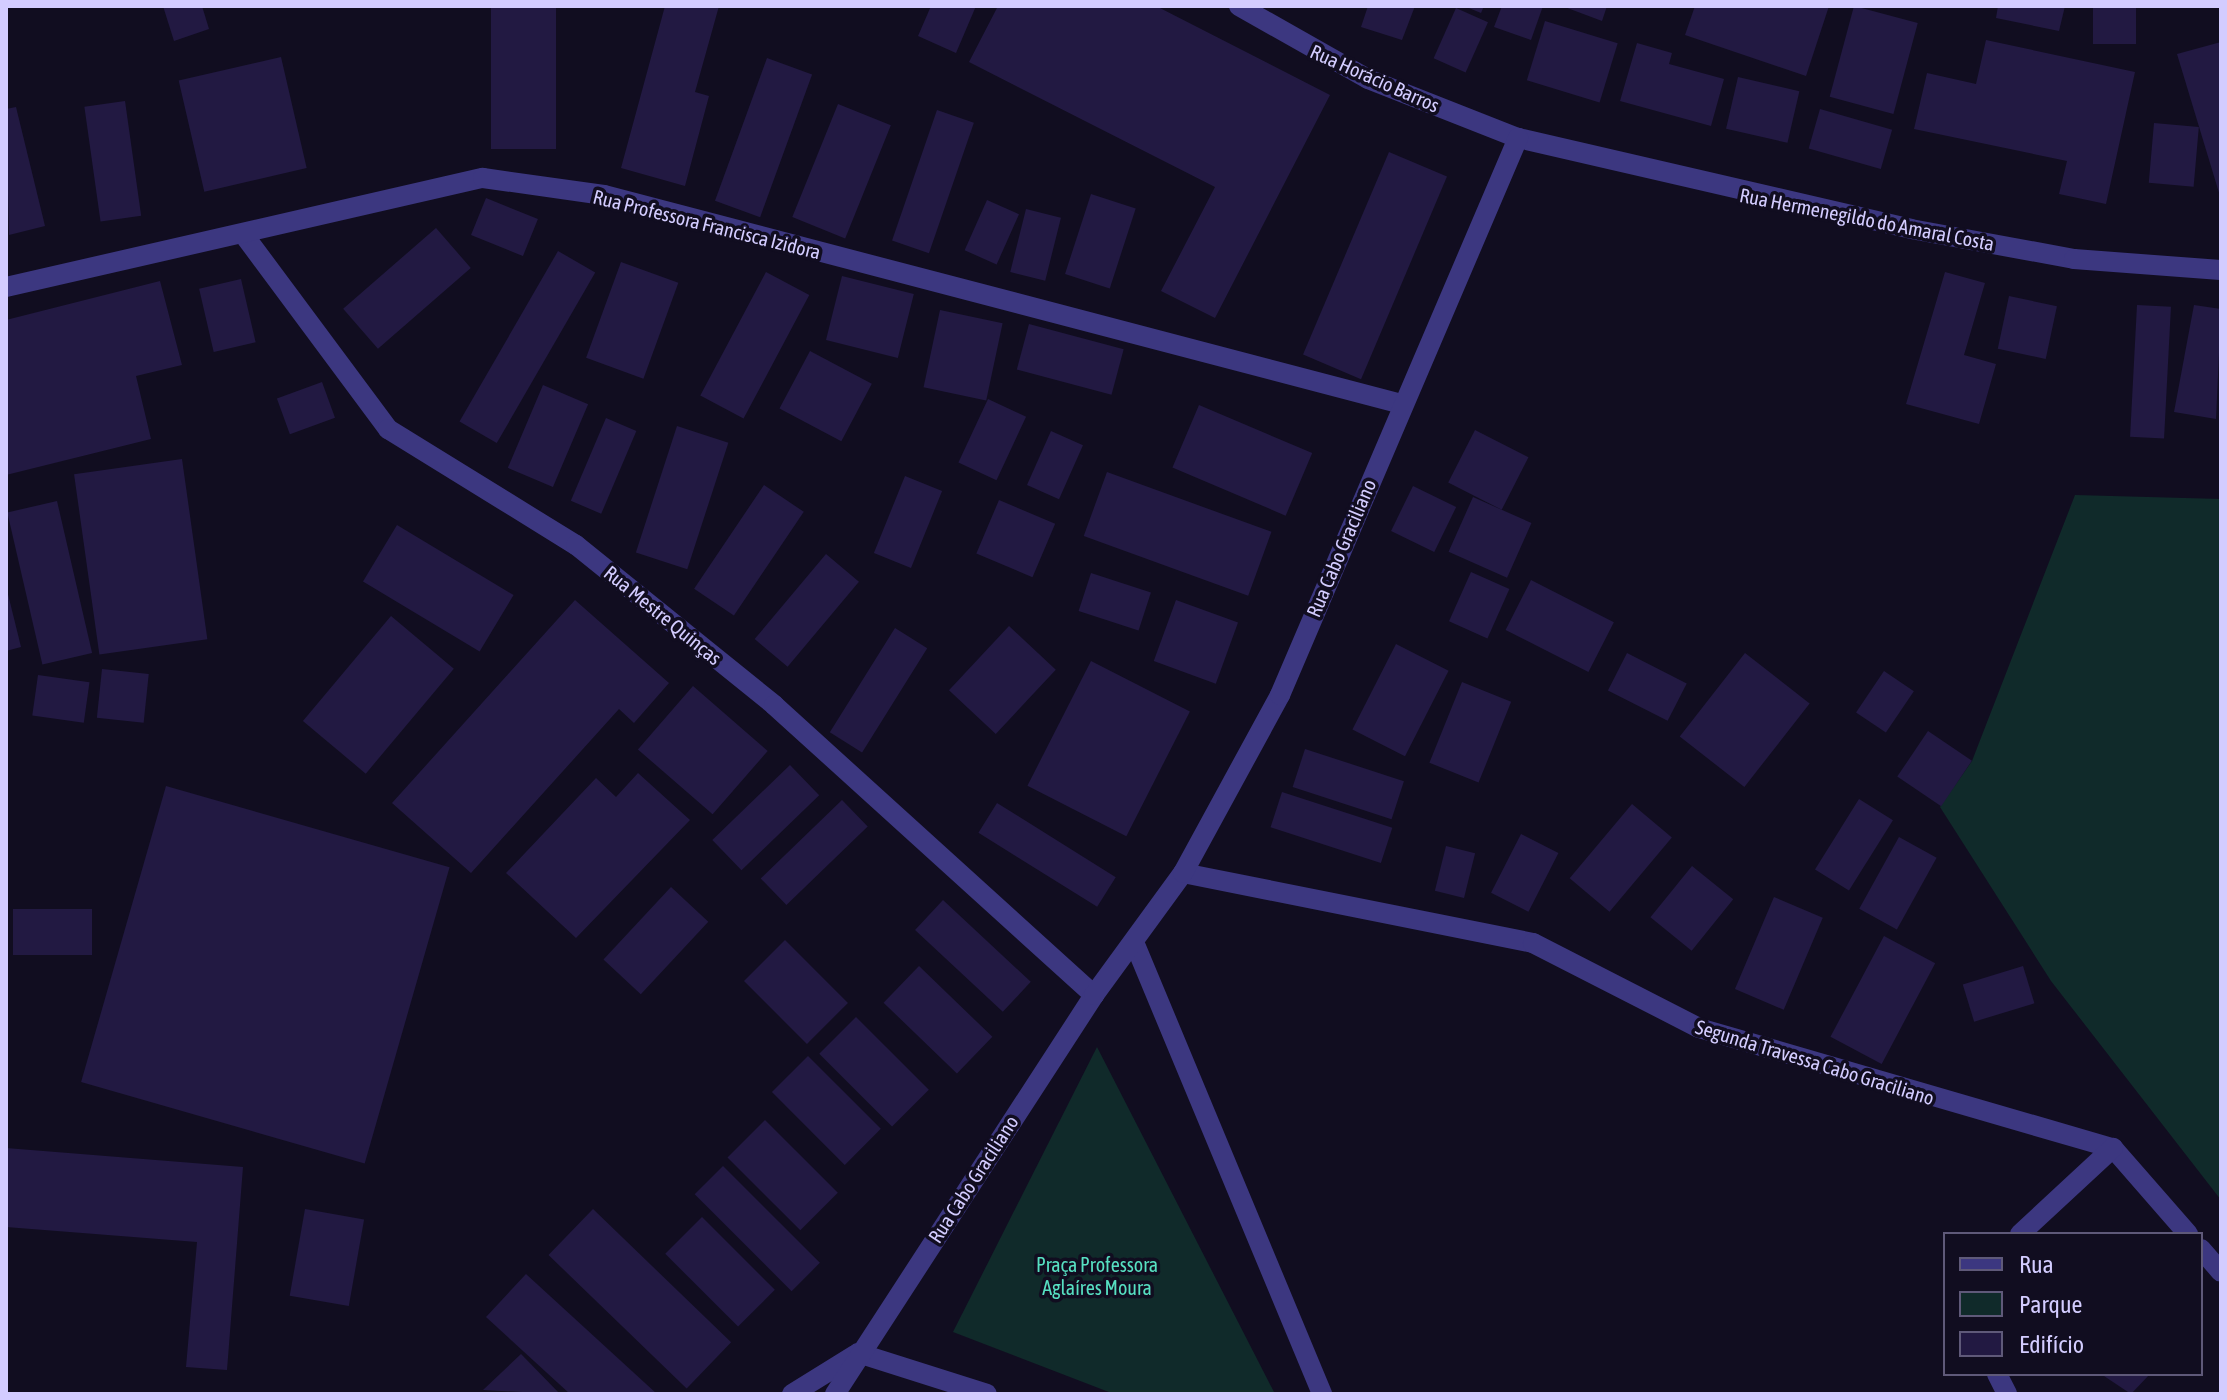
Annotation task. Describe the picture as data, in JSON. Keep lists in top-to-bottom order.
{
  "streets": {
    "street": [
      "Rua Horácio Barros",
      "Rua Hermenegildo do Amaral Costa",
      "Rua Professora Francisca Izidora",
      "Rua Cabo Graciliano",
      "Rua Mestre Quinças",
      "Segunda Travessa Cabo Graciliano"
    ]
  },
  "crossings": [
    ["Rua Horácio Barros", "Rua Hermenegildo do Amaral Costa"],
    ["Rua Horácio Barros", "Rua Cabo Graciliano"],
    ["Rua Hermenegildo do Amaral Costa", "Rua Cabo Graciliano"],
    ["Rua Professora Francisca Izidora", "Rua Cabo Graciliano"],
    ["Rua Professora Francisca Izidora", "Rua Mestre Quinças"],
    ["Rua Cabo Graciliano", "Rua Mestre Quinças"],
    ["Rua Cabo Graciliano", "Segunda Travessa Cabo Graciliano"]
  ],
  "parks": ["Praça Professora Aglaíres Moura"],
  "legend": ["Rua", "Parque", "Edifício"]
}
